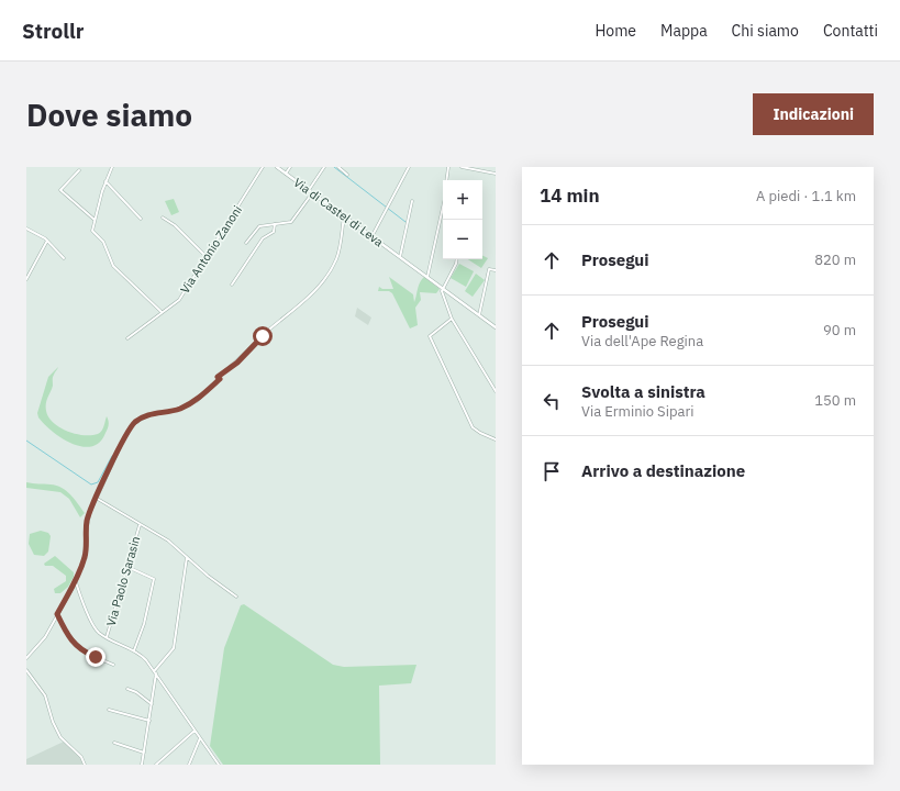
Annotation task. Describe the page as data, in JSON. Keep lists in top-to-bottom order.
{
  "streets": {
    "street": ["Via di Castel di Leva", "Via Antonio Zanoni", "Via Paolo Sarasin"]
  },
  "page": {
    "header": "Strollr",
    "nav": [
      "Home",
      "Mappa",
      "Chi siamo",
      "Contatti"
    ],
    "buttons": "Indicazioni",
    "title": "Dove siamo",
    "heading": ["14 min", "A piedi · 1.1 km"],
    "map_buttons": ["+", "−"],
    "list": [
      ["Prosegui", "820 m"],
      ["Prosegui", "Via dell'Ape Regina", "90 m"],
      ["Svolta a sinistra", "Via Erminio Sipari", "150 m"],
      "Arrivo a destinazione"
    ]
  }
}
